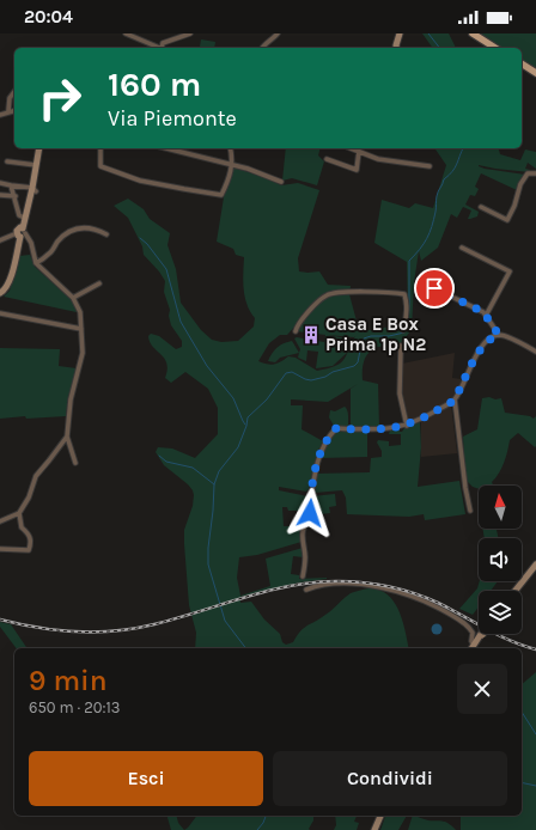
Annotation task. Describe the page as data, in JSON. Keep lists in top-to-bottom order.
{
  "places": {
    "building": ["Casa E Box Prima 1p N2"]
  },
  "north": "top",
  "page": {
    "status": "20:04",
    "turn": ["160 m", "Via Piemonte"],
    "heading": ["9 min", "650 m · 20:13"],
    "buttons": ["Esci", "Condividi"]
  }
}
